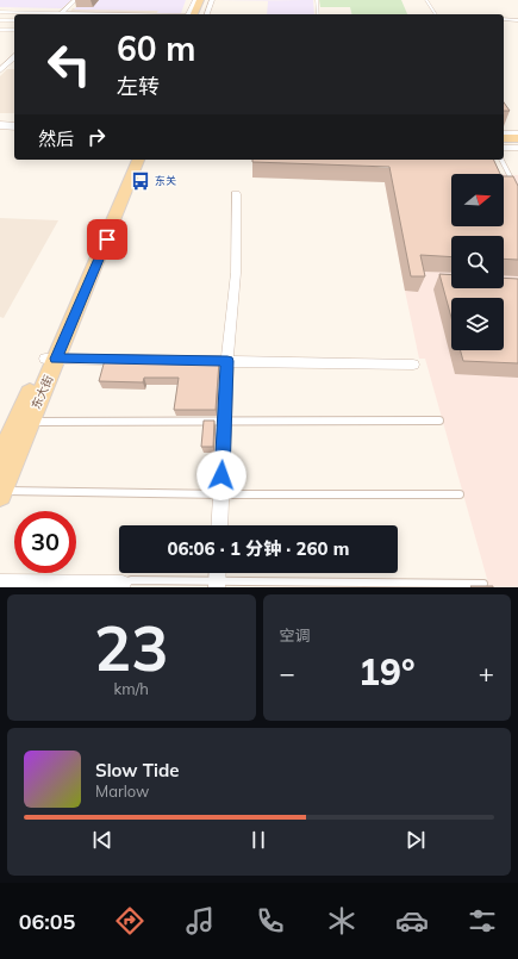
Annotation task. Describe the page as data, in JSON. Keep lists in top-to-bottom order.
{
  "streets": {
    "main road": ["东大街"]
  },
  "places": {
    "bus stop": ["东关"]
  },
  "north": "right",
  "page": {
    "turn": ["60 m", "左转"],
    "then": "然后",
    "limit": "30",
    "trip": "06:06 · 1 分钟 · 260 m",
    "tile": [
      ["23", "km/h"],
      "空调"
    ],
    "heat": ["−", "19°", "+"],
    "song": ["Slow Tide", "Marlow"],
    "tabs": "06:05"
  }
}
